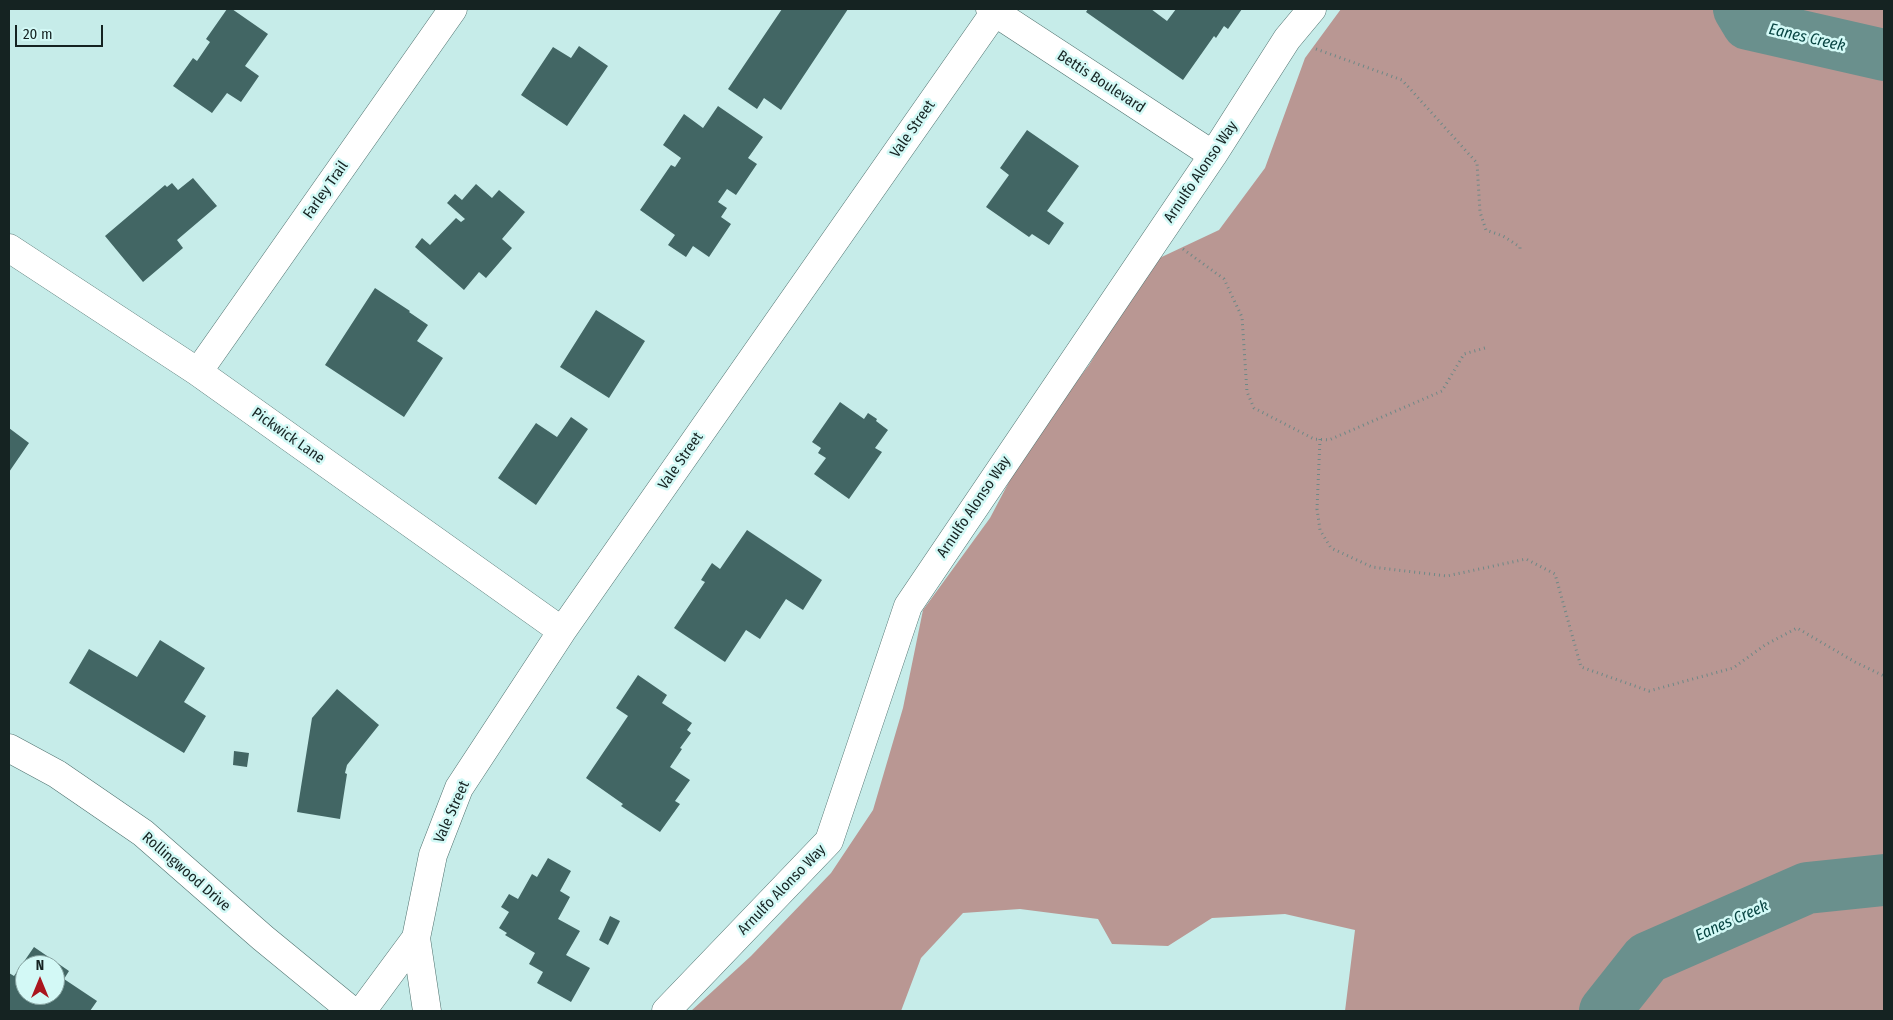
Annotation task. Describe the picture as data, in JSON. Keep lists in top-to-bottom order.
{
  "streets": {
    "street": [
      "Bettis Boulevard",
      "Vale Street",
      "Arnulfo Alonso Way",
      "Farley Trail",
      "Pickwick Lane",
      "Rollingwood Drive"
    ]
  },
  "crossings": [
    ["Bettis Boulevard", "Vale Street"],
    ["Bettis Boulevard", "Arnulfo Alonso Way"],
    ["Vale Street", "Pickwick Lane"],
    ["Farley Trail", "Pickwick Lane"]
  ],
  "water": ["Eanes Creek"],
  "scale_bar": "20 m",
  "north": "top"
}
